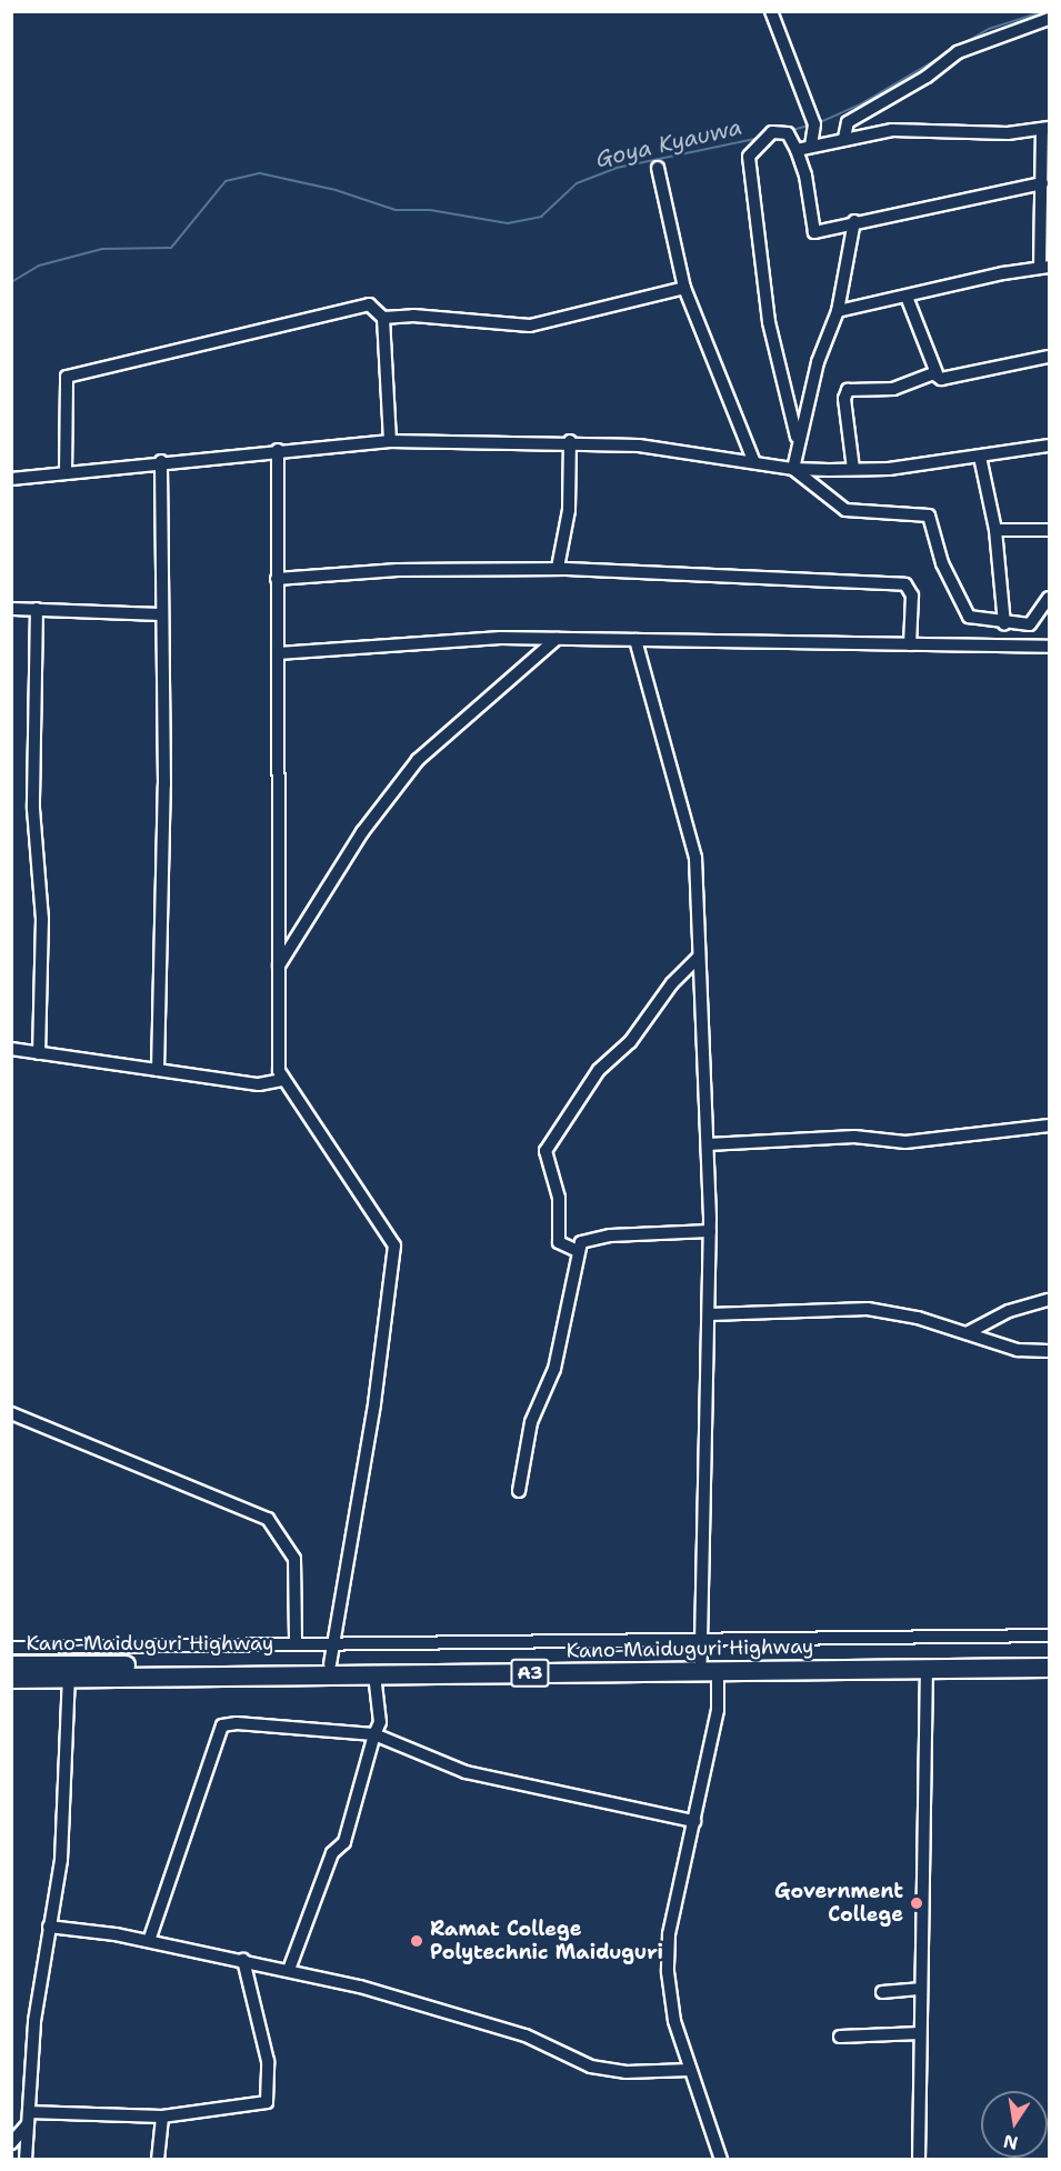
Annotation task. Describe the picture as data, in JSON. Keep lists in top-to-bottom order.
{
  "streets": {
    "highway": ["Kano-Maiduguri Highway", "A3"]
  },
  "water": ["Goya Kyauwa"],
  "places": ["Government College", "Ramat College Polytechnic Maiduguri"],
  "north": "bottom"
}
